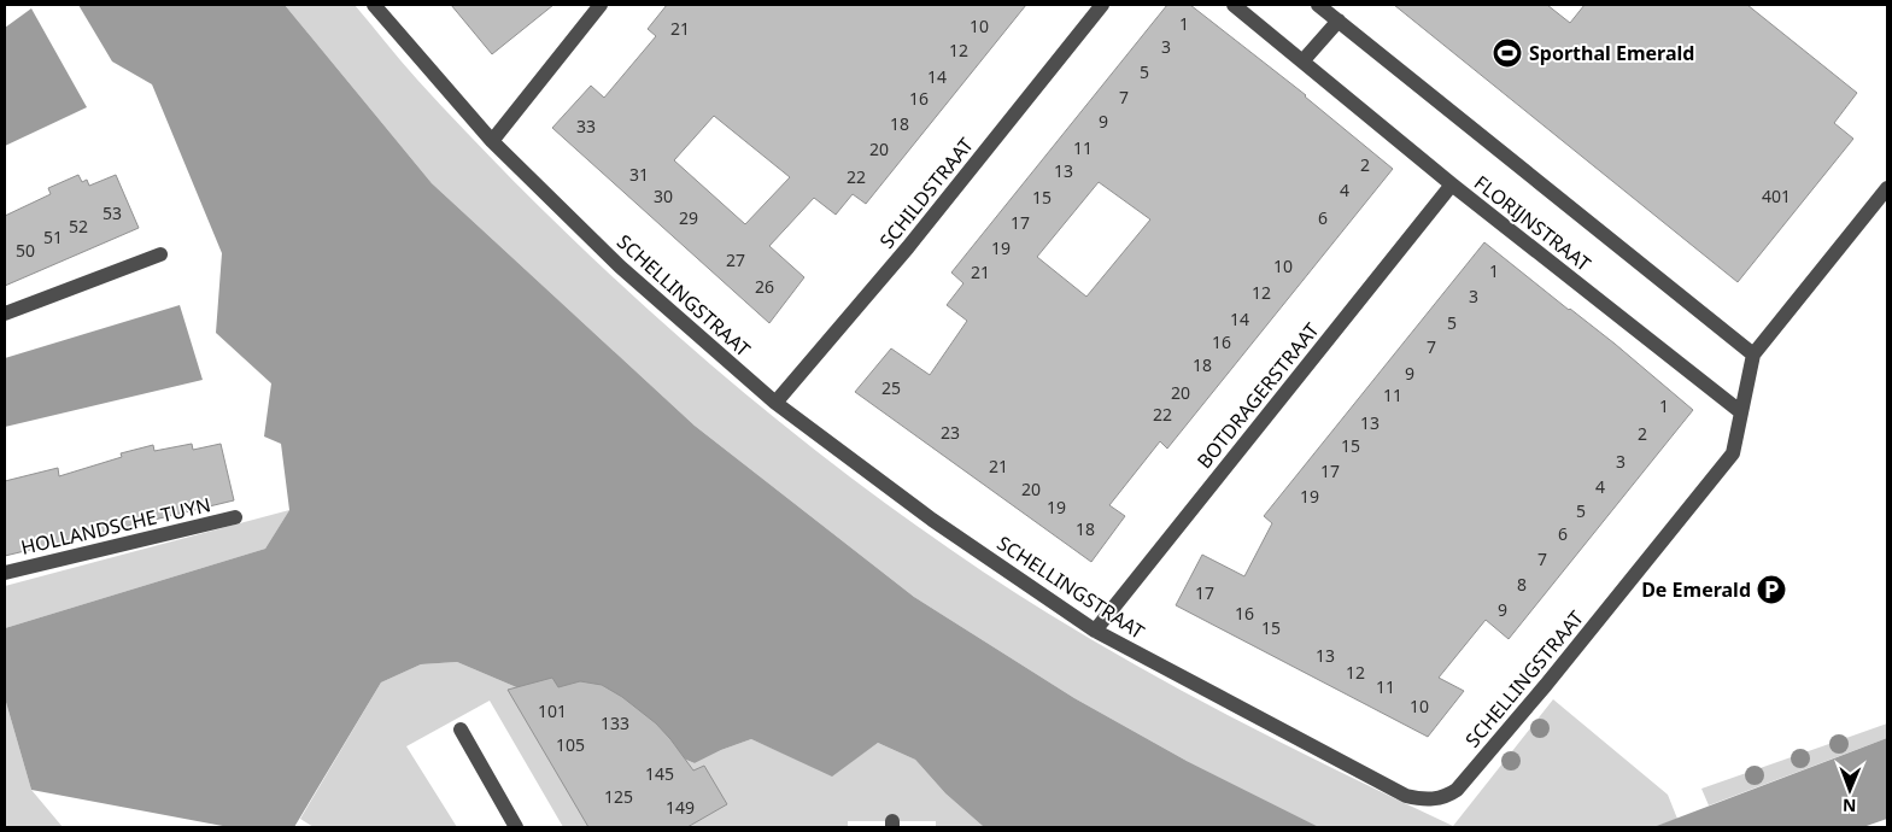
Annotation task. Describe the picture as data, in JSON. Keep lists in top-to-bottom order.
{
  "streets": {
    "street": [
      "SCHILDSTRAAT",
      "FLORIJNSTRAAT",
      "SCHELLINGSTRAAT",
      "BOTDRAGERSTRAAT",
      "HOLLANDSCHE TUYN"
    ]
  },
  "crossings": [
    ["SCHILDSTRAAT", "SCHELLINGSTRAAT"],
    ["FLORIJNSTRAAT", "SCHELLINGSTRAAT"],
    ["FLORIJNSTRAAT", "BOTDRAGERSTRAAT"],
    ["SCHELLINGSTRAAT", "BOTDRAGERSTRAAT"]
  ],
  "places": {
    "sports": ["Sporthal Emerald"],
    "parking": ["De Emerald"]
  },
  "house_numbers": [
    "1",
    "10",
    "21",
    "3",
    "12",
    "5",
    "14",
    "7",
    "16",
    "9",
    "18",
    "33",
    "11",
    "20",
    "2",
    "13",
    "31",
    "22",
    "4",
    "30",
    "401",
    "15",
    "53",
    "29",
    "6",
    "17",
    "52",
    "51",
    "19",
    "50",
    "27",
    "10",
    "1",
    "21",
    "26",
    "12",
    "3",
    "14",
    "5",
    "16",
    "7",
    "18",
    "9",
    "25",
    "20",
    "11",
    "1",
    "22",
    "13",
    "23",
    "2",
    "15",
    "3",
    "21",
    "17",
    "4",
    "20",
    "19",
    "19",
    "5",
    "18",
    "6",
    "7",
    "8",
    "17",
    "9",
    "16",
    "15",
    "13",
    "12",
    "11",
    "10",
    "101",
    "133",
    "105",
    "145",
    "125",
    "149"
  ],
  "north": "bottom"
}
